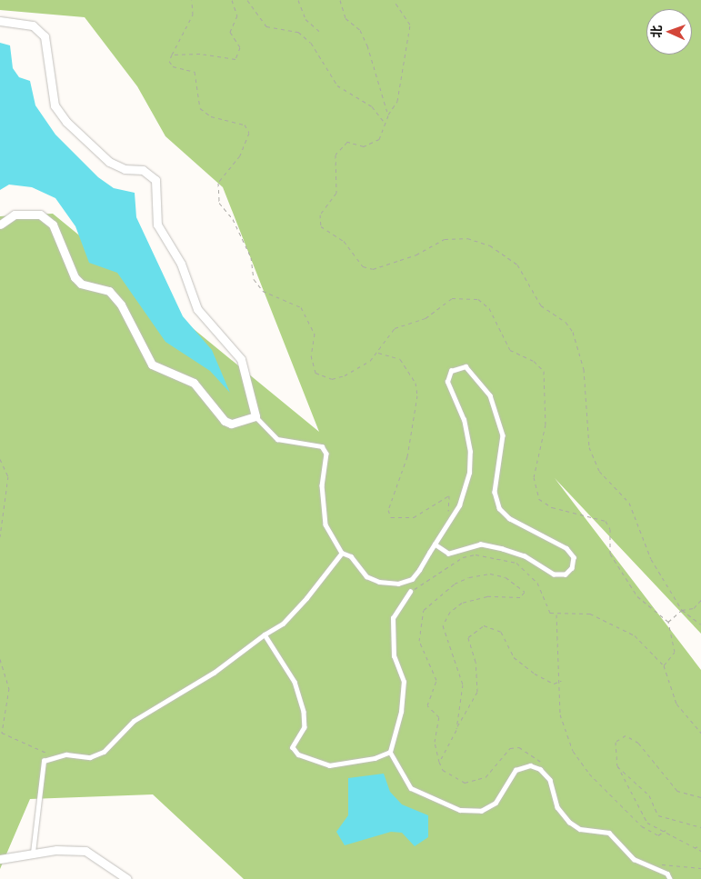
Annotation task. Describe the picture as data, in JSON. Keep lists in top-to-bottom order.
{
  "north": "left"
}
